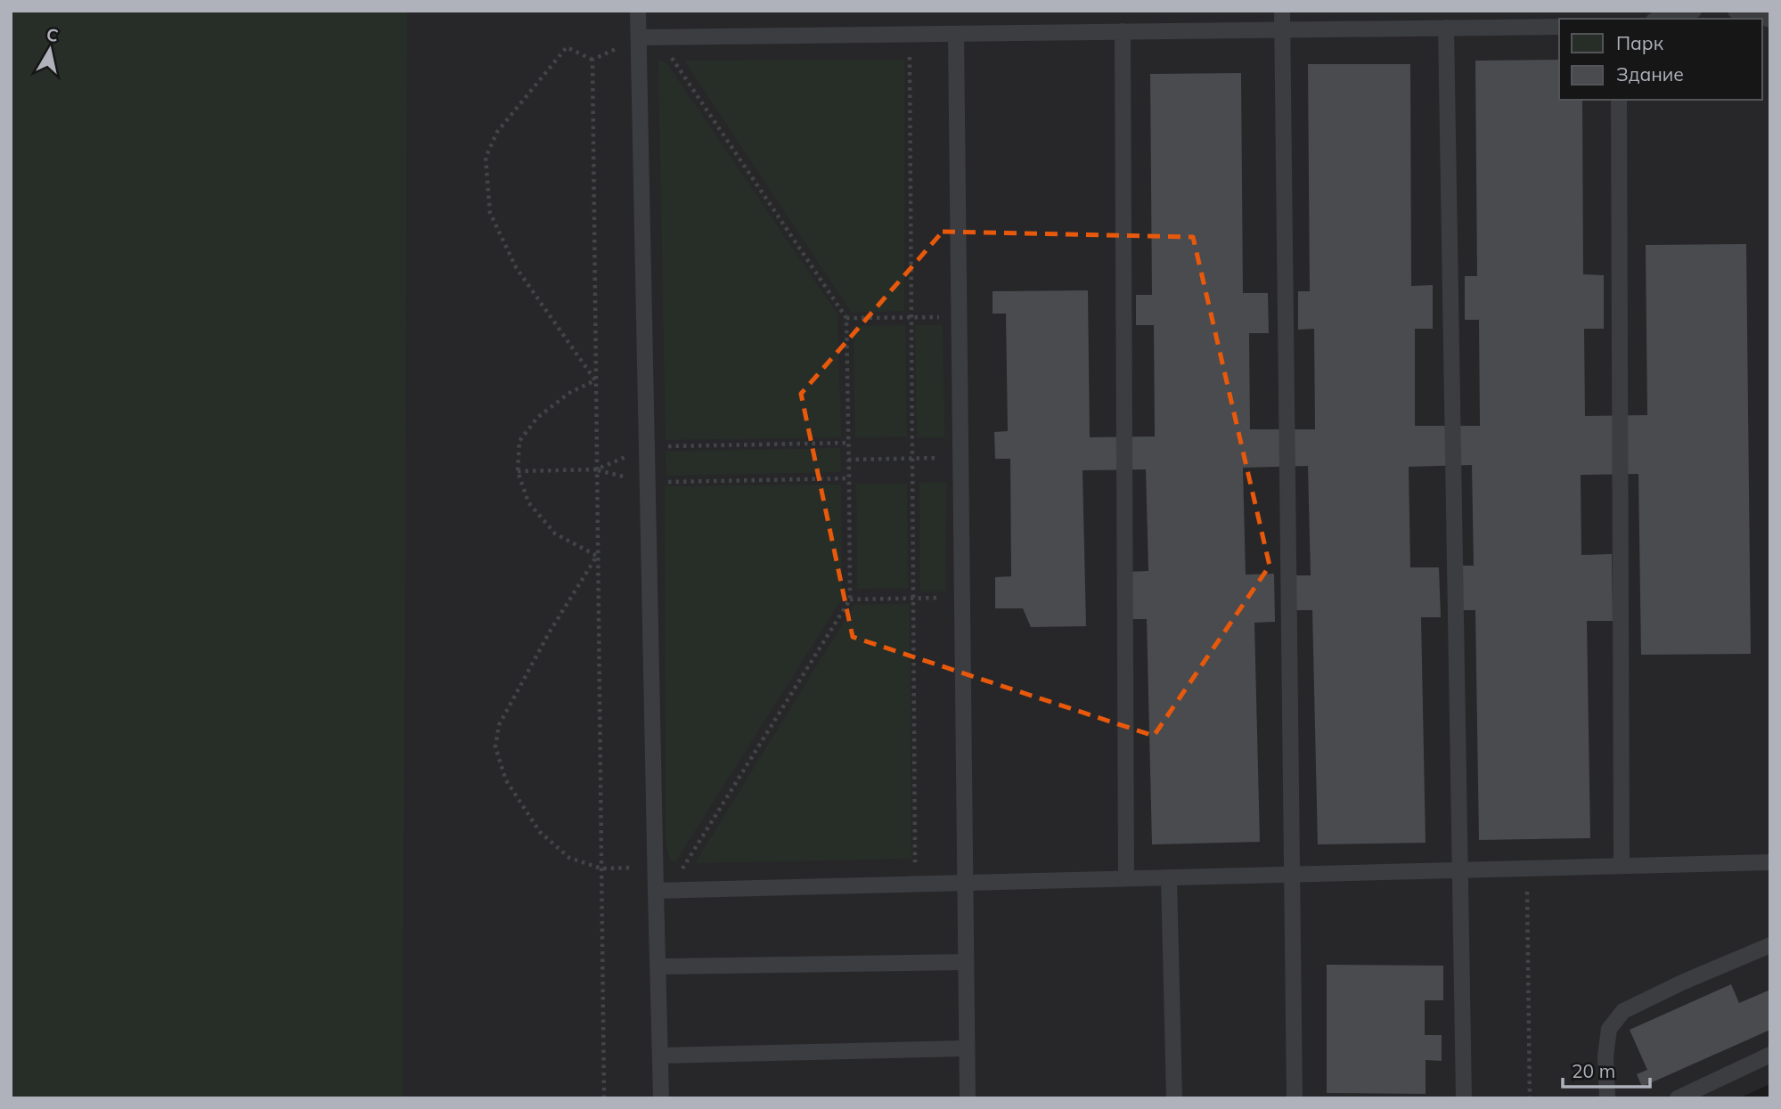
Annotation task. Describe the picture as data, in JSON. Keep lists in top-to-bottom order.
{
  "legend": ["Парк", "Здание"],
  "scale_bar": "20 m",
  "north": "top"
}
